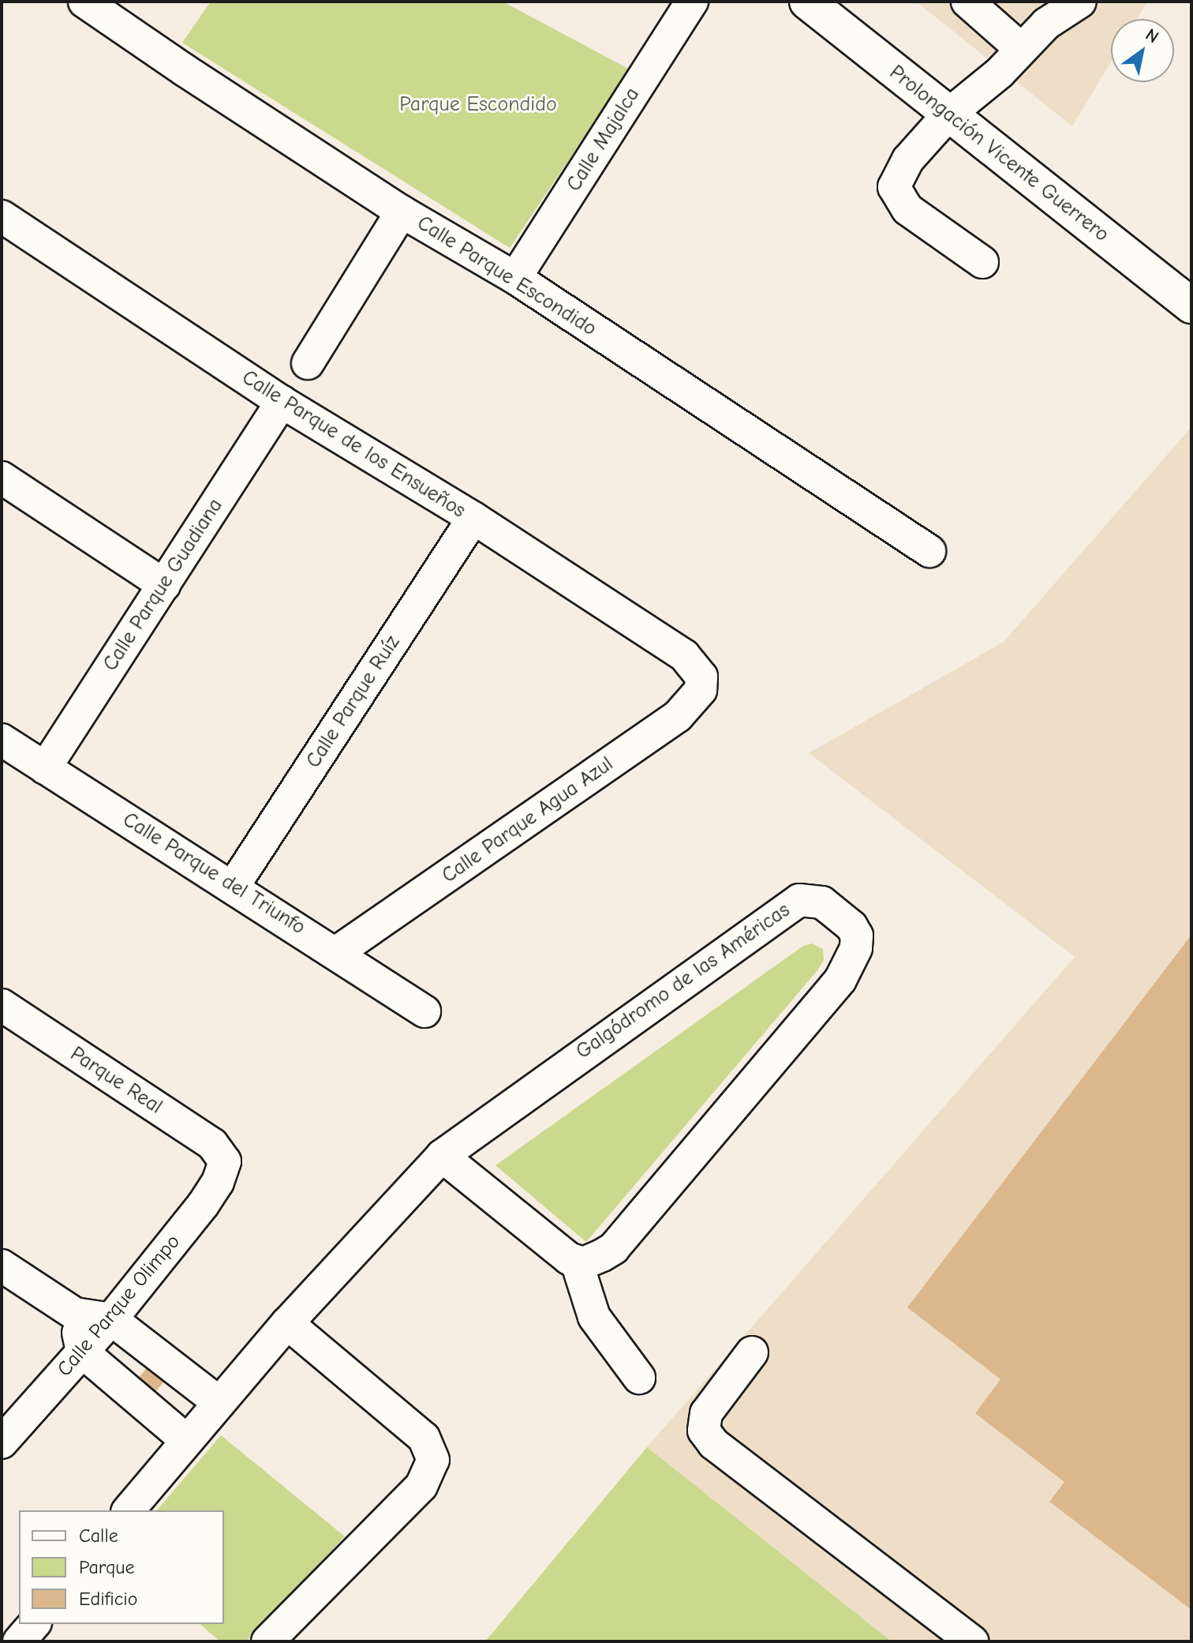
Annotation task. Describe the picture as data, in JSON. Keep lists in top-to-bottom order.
{
  "streets": {
    "main road": ["Prolongación Vicente Guerrero"],
    "street": [
      "Calle Majalca",
      "Calle Parque Escondido",
      "Calle Parque de los Ensueños",
      "Calle Parque Guadiana",
      "Calle Parque Ruíz",
      "Calle Parque Agua Azul",
      "Calle Parque del Triunfo",
      "Galgódromo de las Américas",
      "Parque Real",
      "Calle Parque Olimpo"
    ]
  },
  "crossings": [
    ["Calle Majalca", "Calle Parque Escondido"],
    ["Calle Parque de los Ensueños", "Calle Parque Guadiana"],
    ["Calle Parque de los Ensueños", "Calle Parque Ruíz"],
    ["Calle Parque de los Ensueños", "Calle Parque Agua Azul"],
    ["Calle Parque Guadiana", "Calle Parque del Triunfo"],
    ["Calle Parque Ruíz", "Calle Parque del Triunfo"],
    ["Calle Parque Agua Azul", "Calle Parque del Triunfo"],
    ["Parque Real", "Calle Parque Olimpo"]
  ],
  "parks": ["Parque Escondido"],
  "legend": ["Calle", "Parque", "Edificio"],
  "north": "top right"
}
